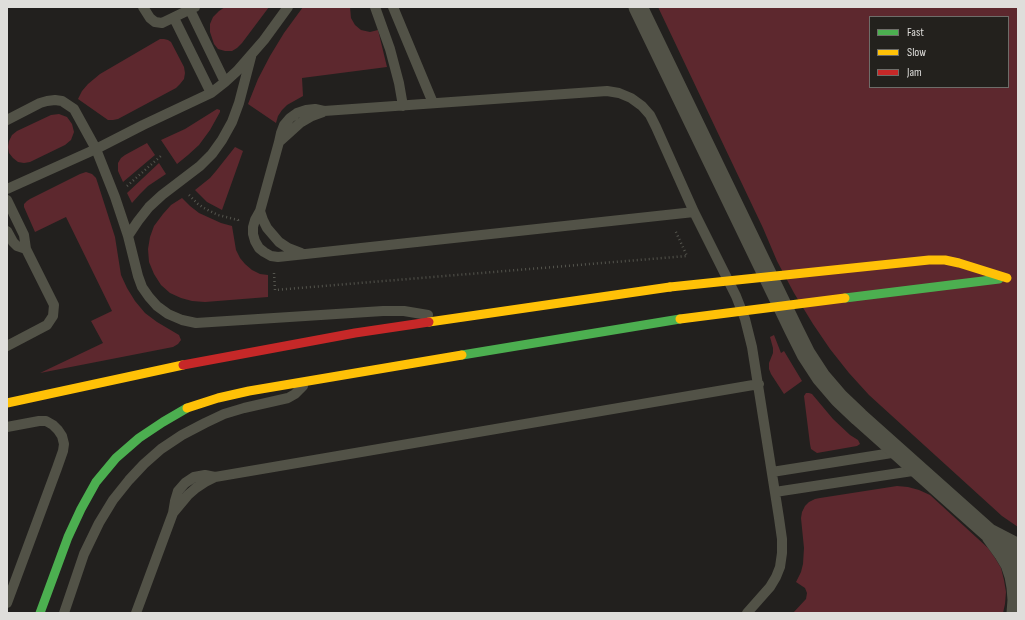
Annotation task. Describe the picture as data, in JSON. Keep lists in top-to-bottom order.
{
  "legend": ["Fast", "Slow", "Jam"]
}
